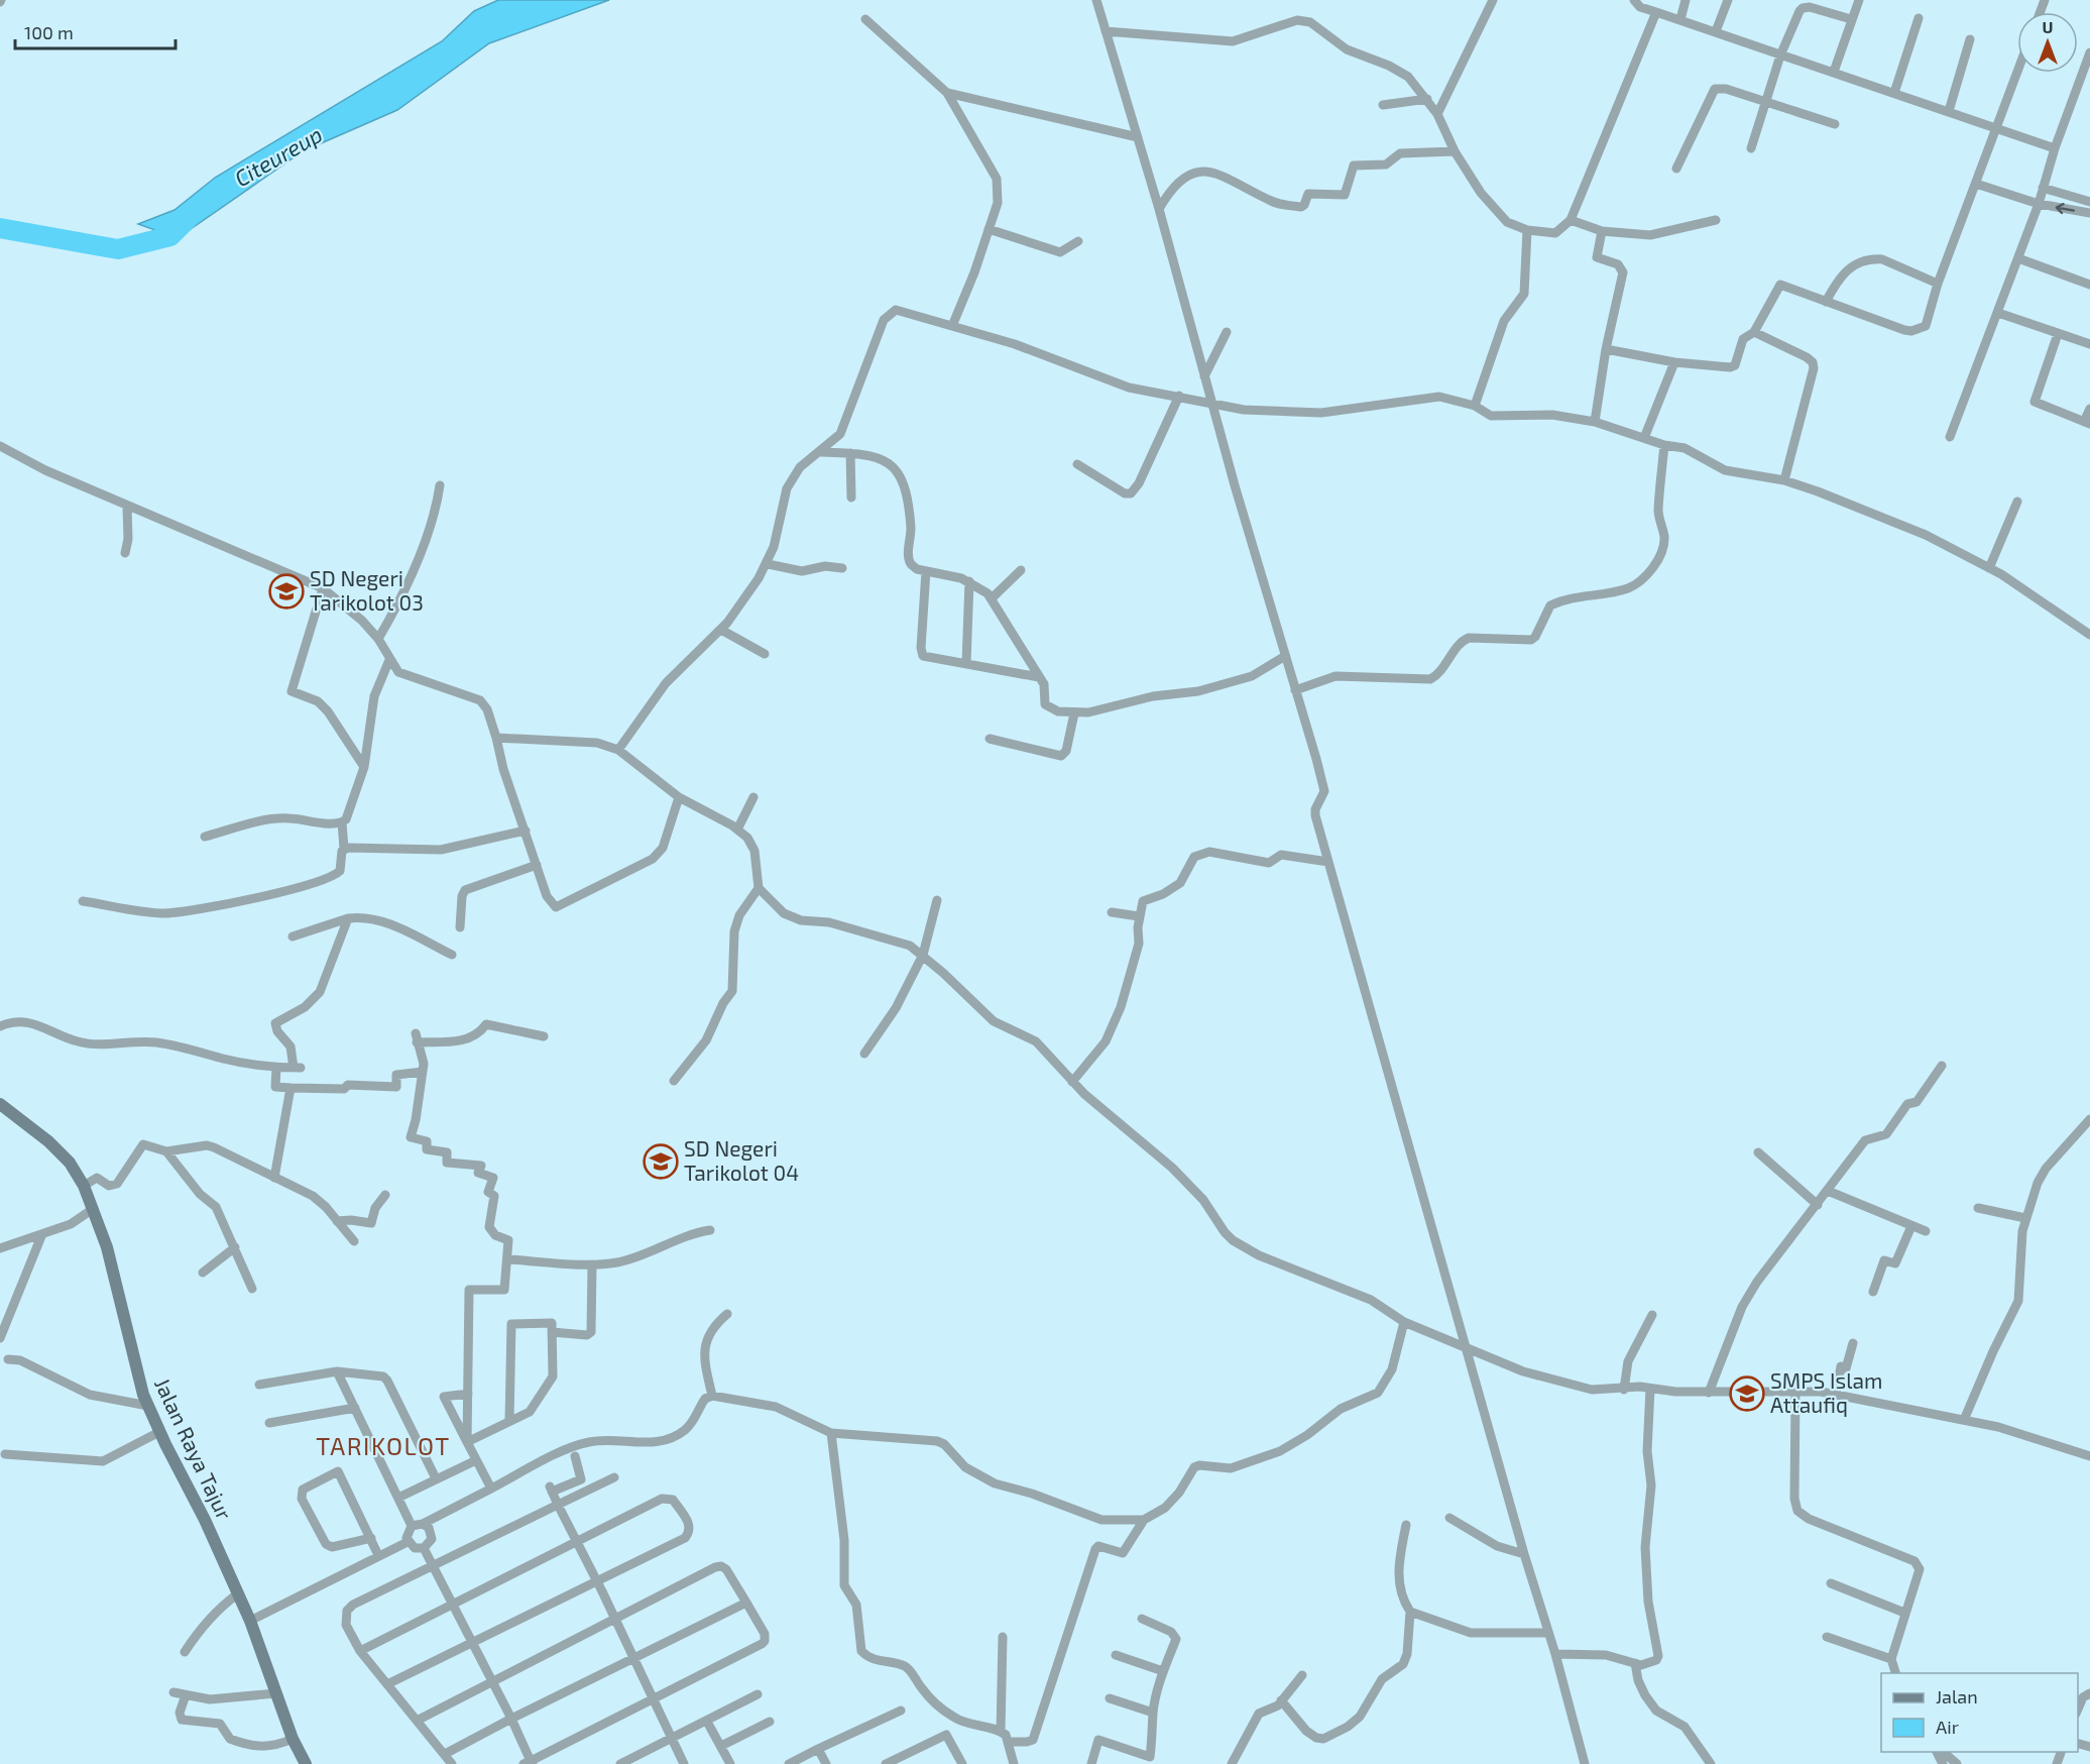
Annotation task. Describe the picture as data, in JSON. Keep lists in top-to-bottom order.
{
  "streets": {
    "main road": ["Jalan Raya Tajur"]
  },
  "districts": ["TARIKOLOT"],
  "water": ["Citeureup"],
  "places": {
    "school or university": ["SD Negeri Tarikolot 03", "SD Negeri Tarikolot 04", "SMPS Islam Attaufiq"]
  },
  "legend": ["Jalan", "Air"],
  "scale_bar": "100 m",
  "north": "top"
}
